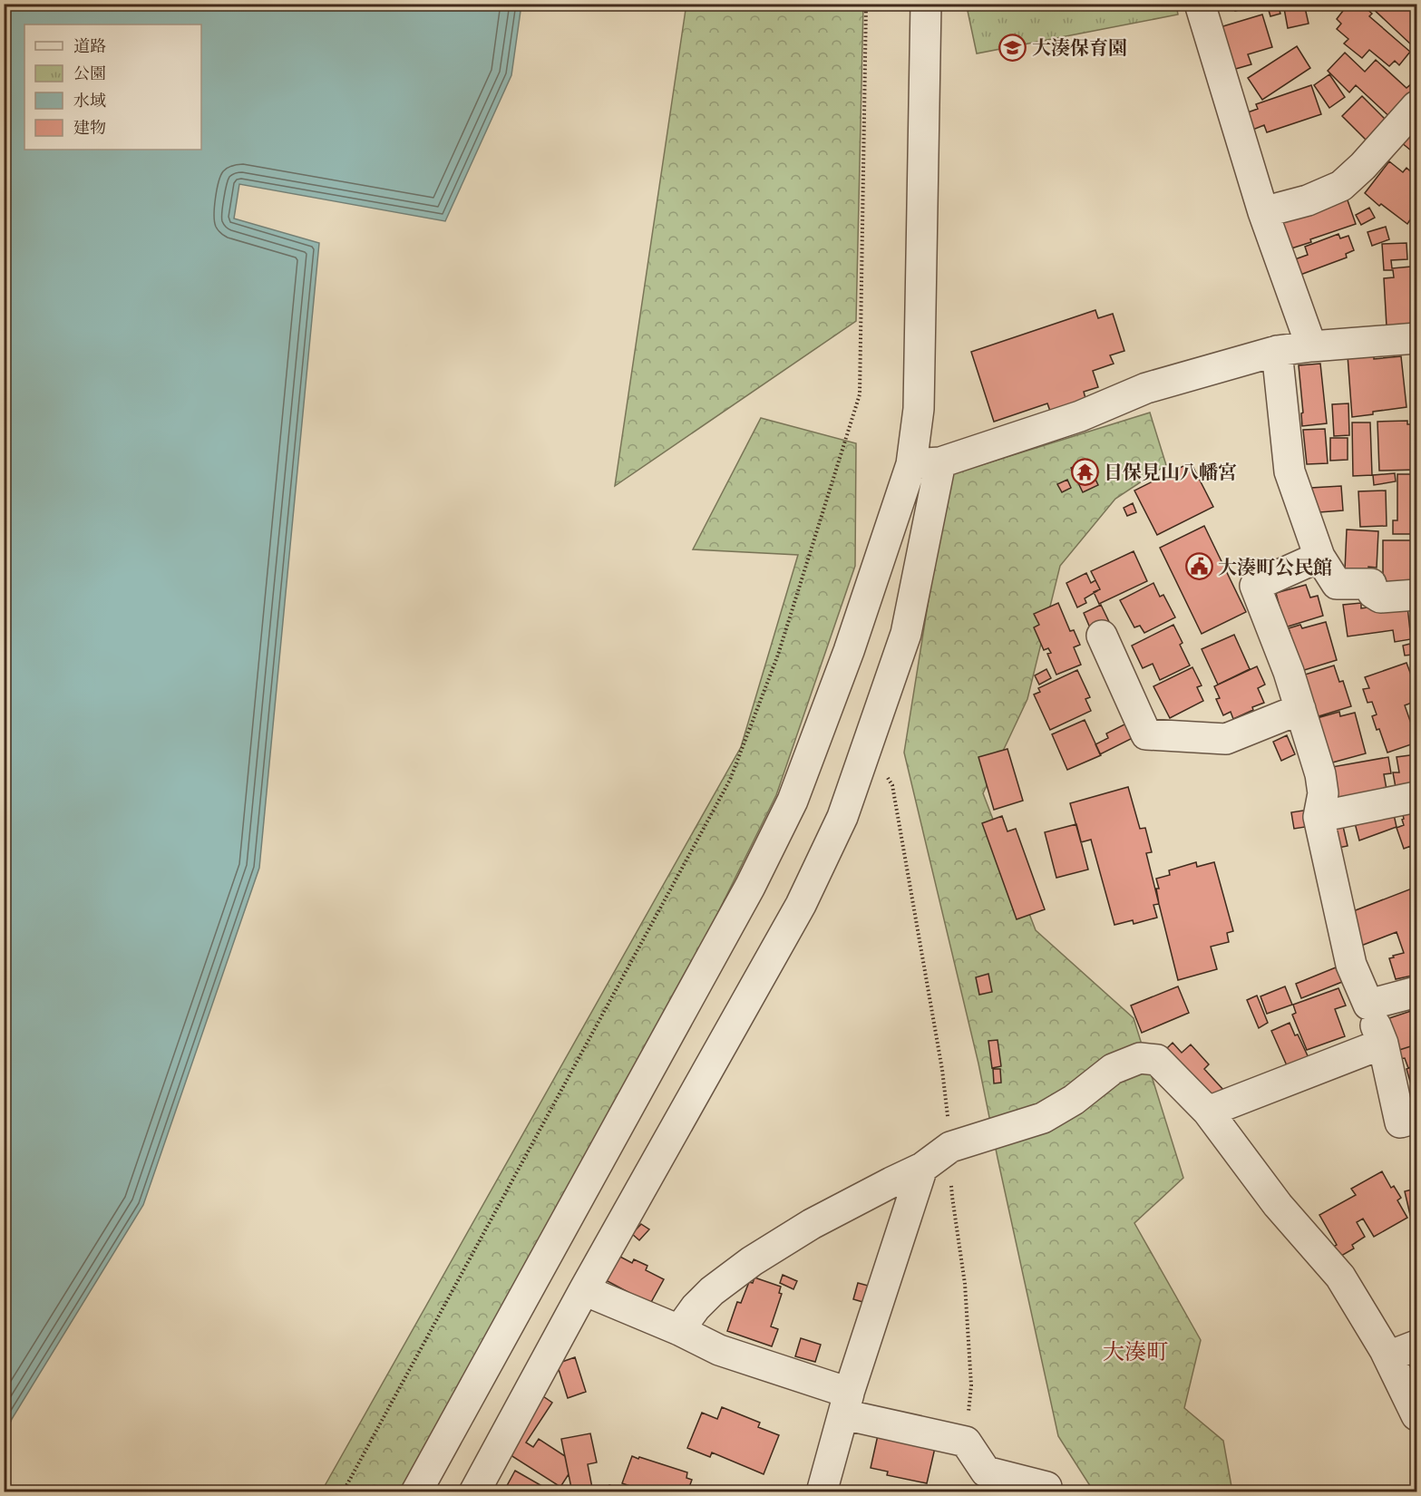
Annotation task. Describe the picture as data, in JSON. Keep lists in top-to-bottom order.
{
  "districts": ["大湊町"],
  "places": {
    "school or university": ["大湊保育園"],
    "temple": ["日保見山八幡宮"],
    "public building": ["大湊町公民館"]
  },
  "legend": [
    "道路",
    "公園",
    "水域",
    "建物"
  ]
}
